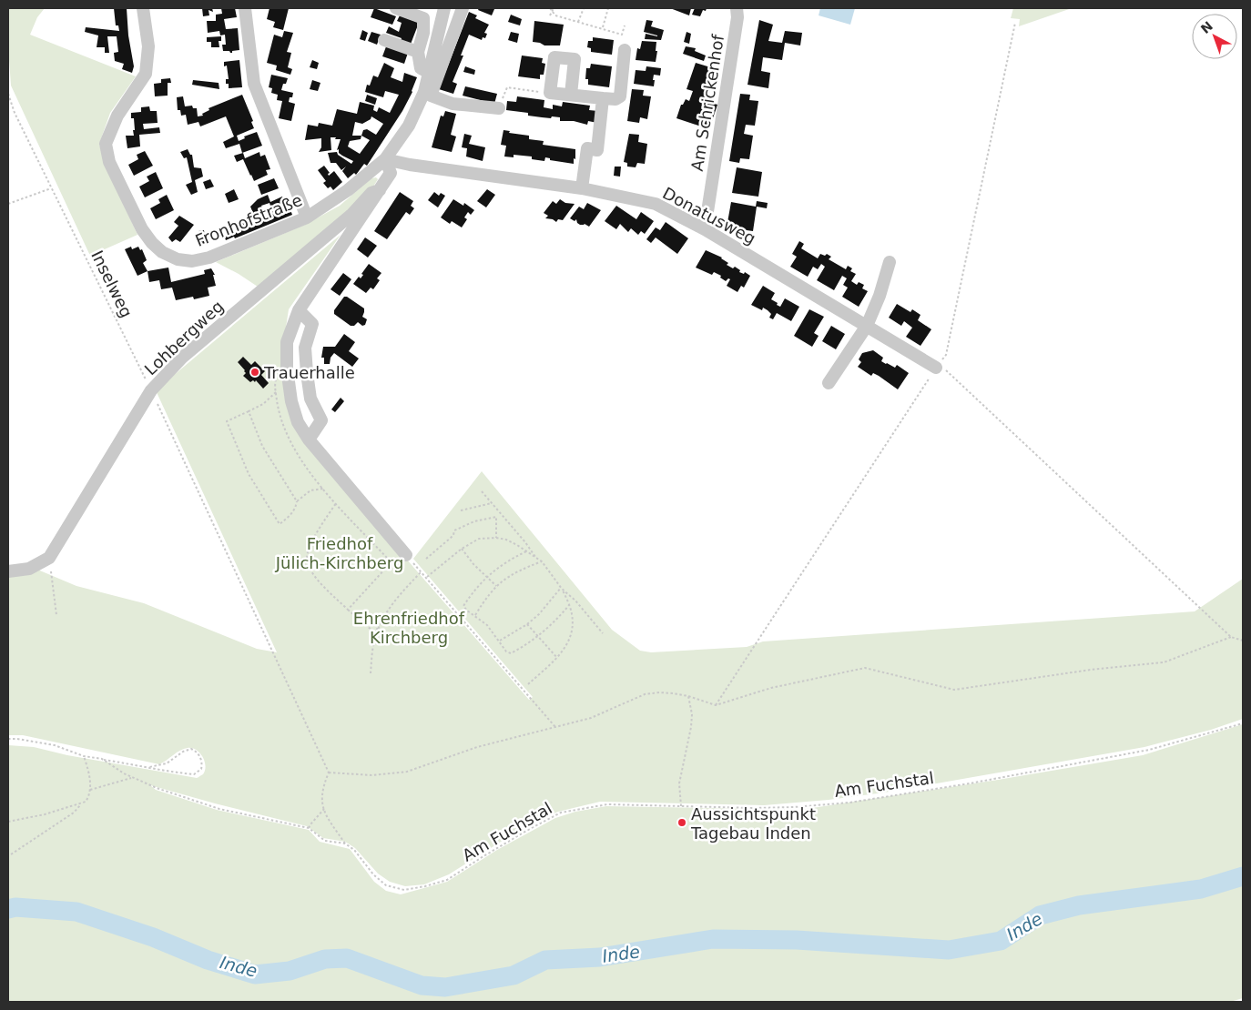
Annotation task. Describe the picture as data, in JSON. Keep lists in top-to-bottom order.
{
  "streets": {
    "street": [
      "Am Schrickenhof",
      "Donatusweg",
      "Fronhofstraße",
      "Lohbergweg"
    ],
    "path": ["Inselweg", "Am Fuchstal"]
  },
  "crossings": [
    ["Am Schrickenhof", "Donatusweg"],
    ["Donatusweg", "Fronhofstraße"],
    ["Donatusweg", "Lohbergweg"],
    ["Fronhofstraße", "Lohbergweg"],
    ["Inselweg", "Lohbergweg"]
  ],
  "water": ["Inde"],
  "parks": ["Friedhof Jülich-Kirchberg", "Ehrenfriedhof Kirchberg"],
  "places": ["Trauerhalle", "Aussichtspunkt Tagebau Inden"],
  "north": "top left"
}
